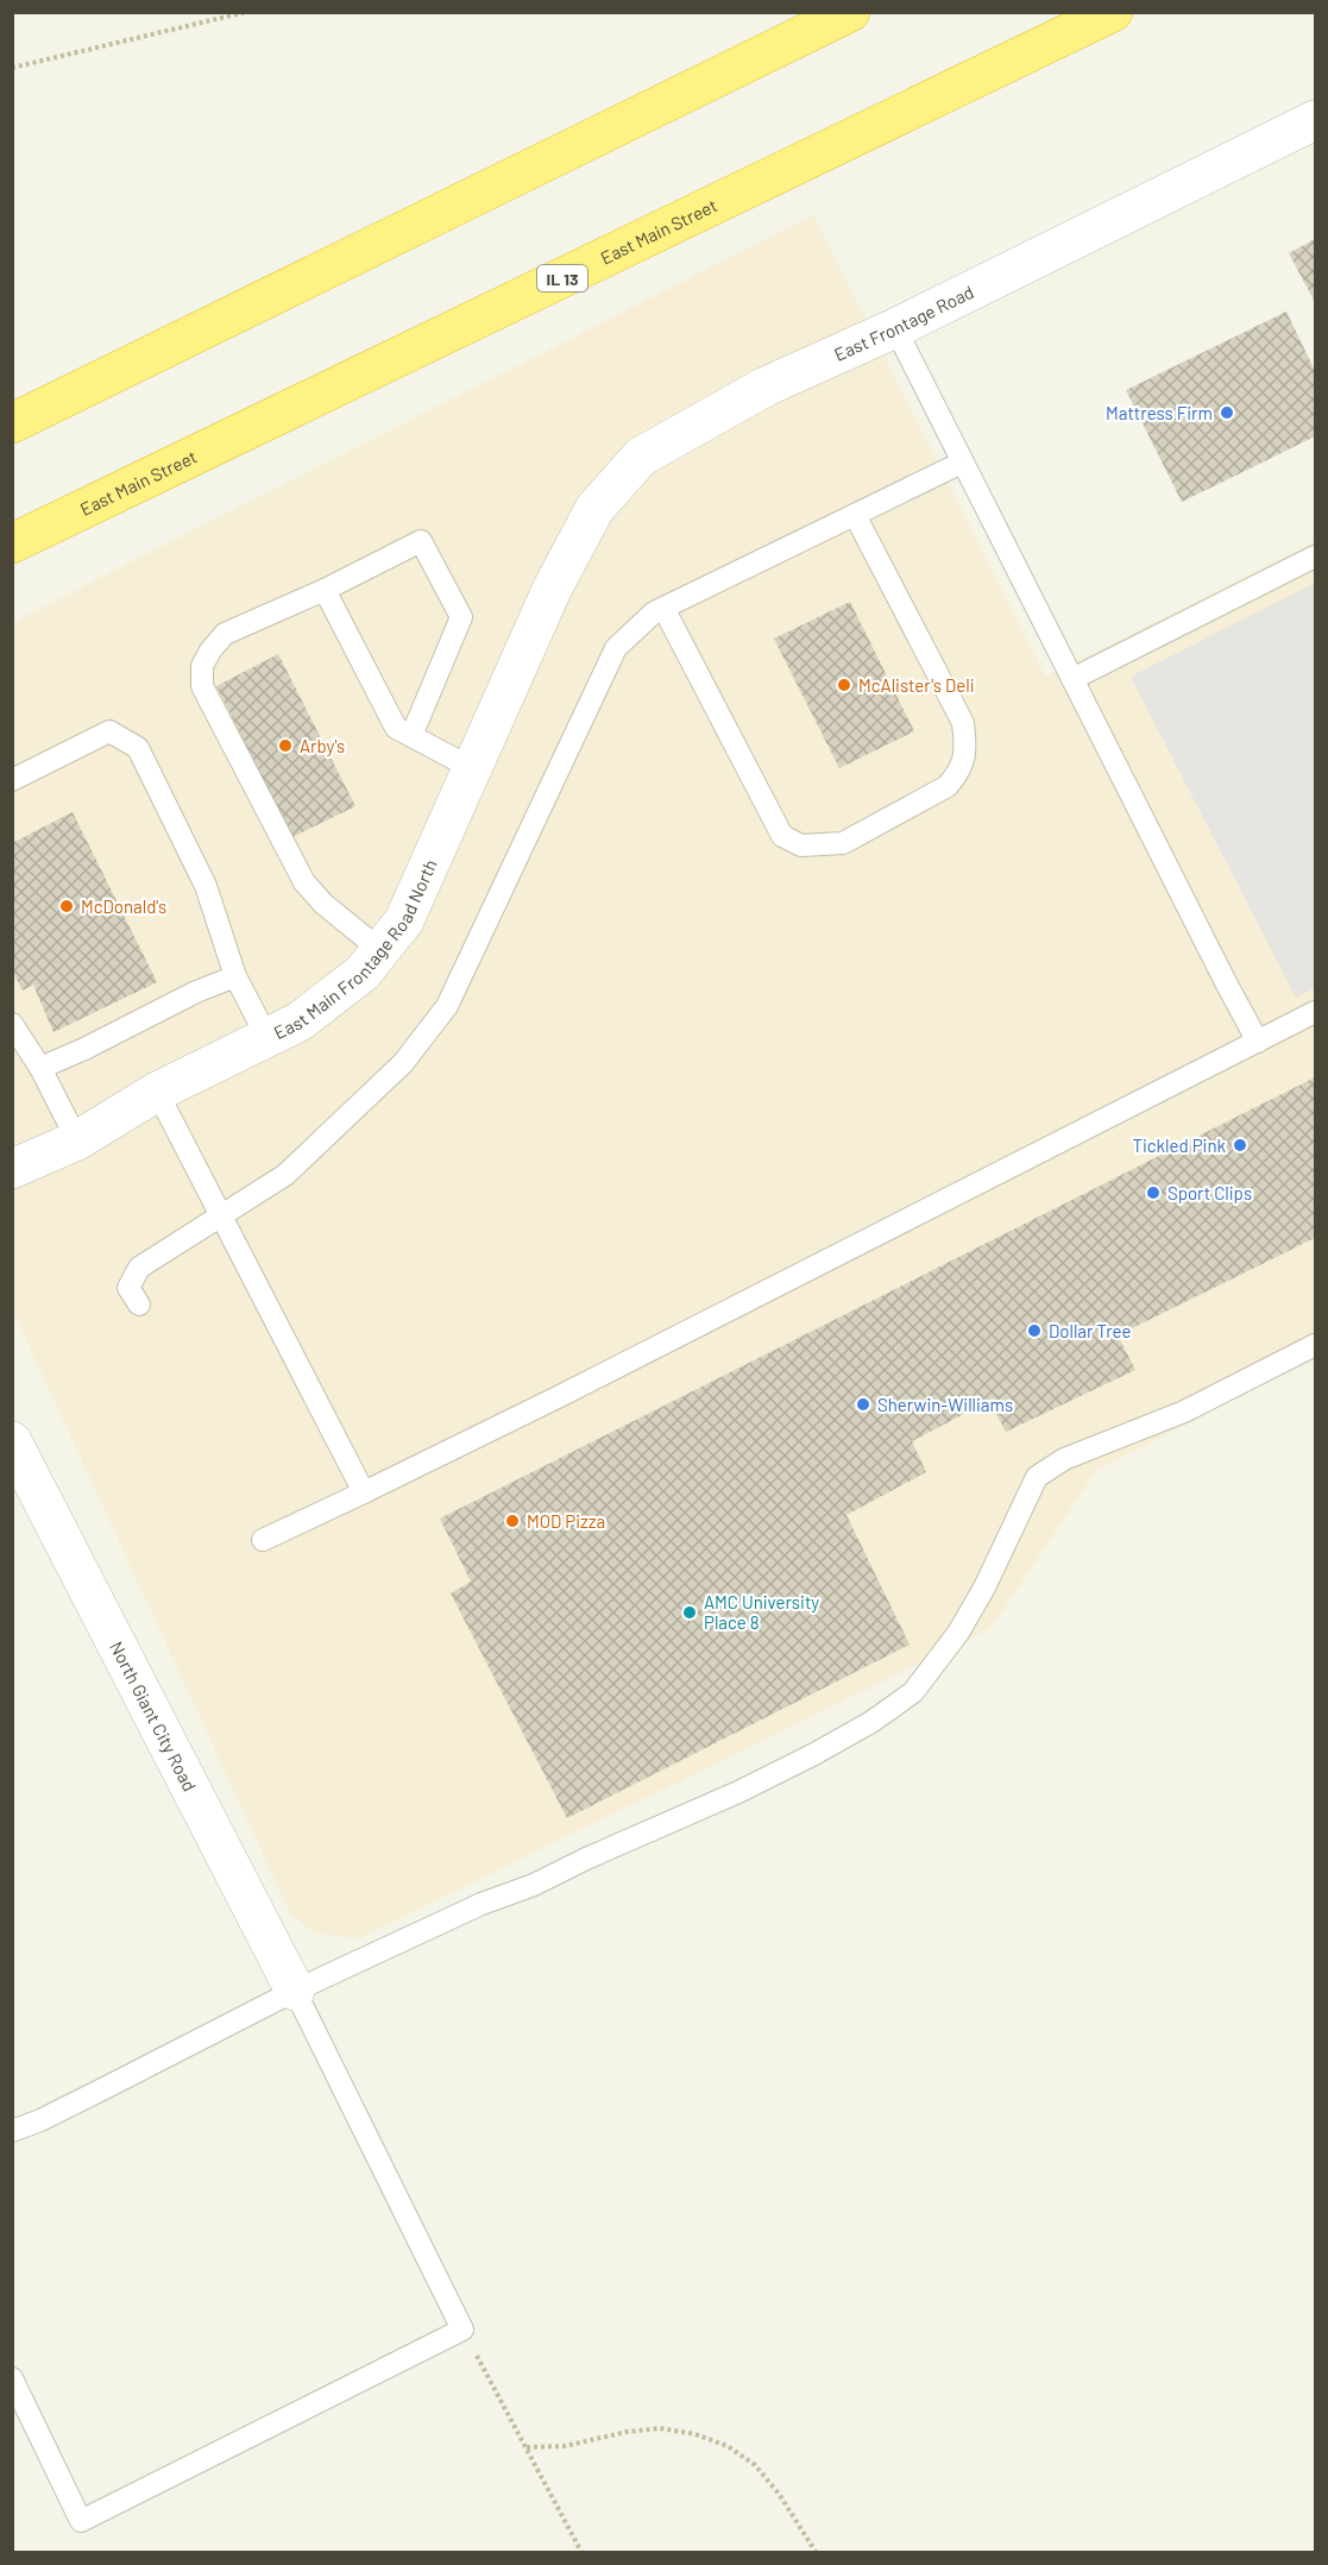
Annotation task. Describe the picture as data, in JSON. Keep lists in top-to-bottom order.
{
  "streets": {
    "highway": ["East Main Street", "IL 13"],
    "street": ["East Frontage Road", "East Main Frontage Road North", "North Giant City Road"]
  },
  "crossings": [
    ["East Frontage Road", "East Main Frontage Road North"]
  ],
  "places": [
    "Mattress Firm",
    "McAlister's Deli",
    "Arby's",
    "McDonald's",
    "Tickled Pink",
    "Sport Clips",
    "Dollar Tree",
    "Sherwin-Williams",
    "MOD Pizza",
    "AMC University Place 8"
  ]
}
